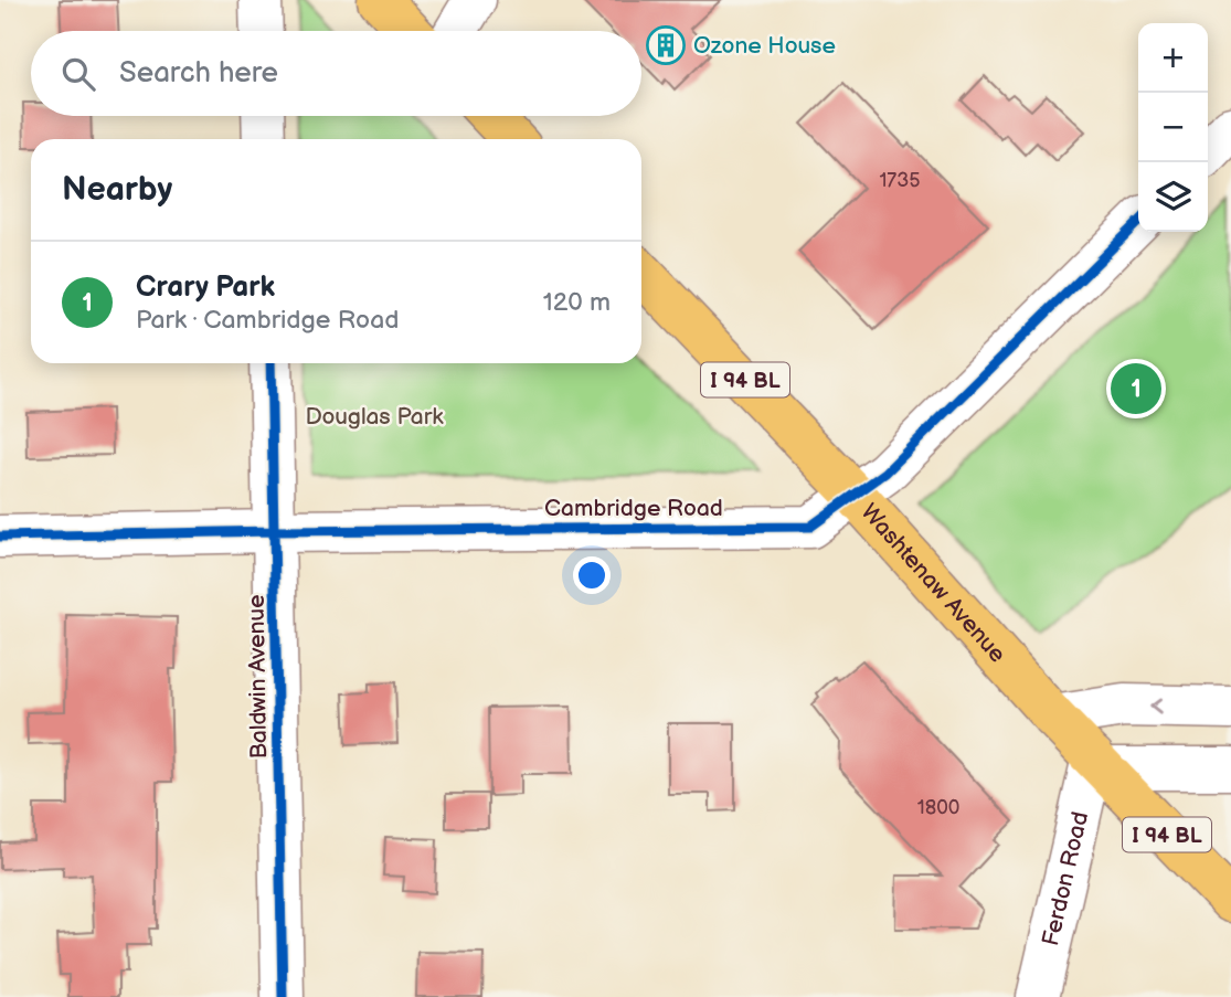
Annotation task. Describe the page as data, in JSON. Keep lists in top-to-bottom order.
{
  "streets": {
    "main road": ["I 94 BL", "Washtenaw Avenue"],
    "street": ["Cambridge Road", "Baldwin Avenue", "Ferdon Road"]
  },
  "crossings": [
    ["Cambridge Road", "Washtenaw Avenue"],
    ["Cambridge Road", "Baldwin Avenue"],
    ["Washtenaw Avenue", "Ferdon Road"]
  ],
  "parks": ["Douglas Park"],
  "places": {
    "building": ["Ozone House"]
  },
  "house_numbers": ["1735", "1800"],
  "page": {
    "map_buttons": ["+", "−"],
    "search": "Search here",
    "heading": "Nearby",
    "list": [
      {
        "mark": "1",
        "name": "Crary Park",
        "note": "Park · Cambridge Road",
        "value": "120 m"
      }
    ],
    "pins": "1"
  }
}
